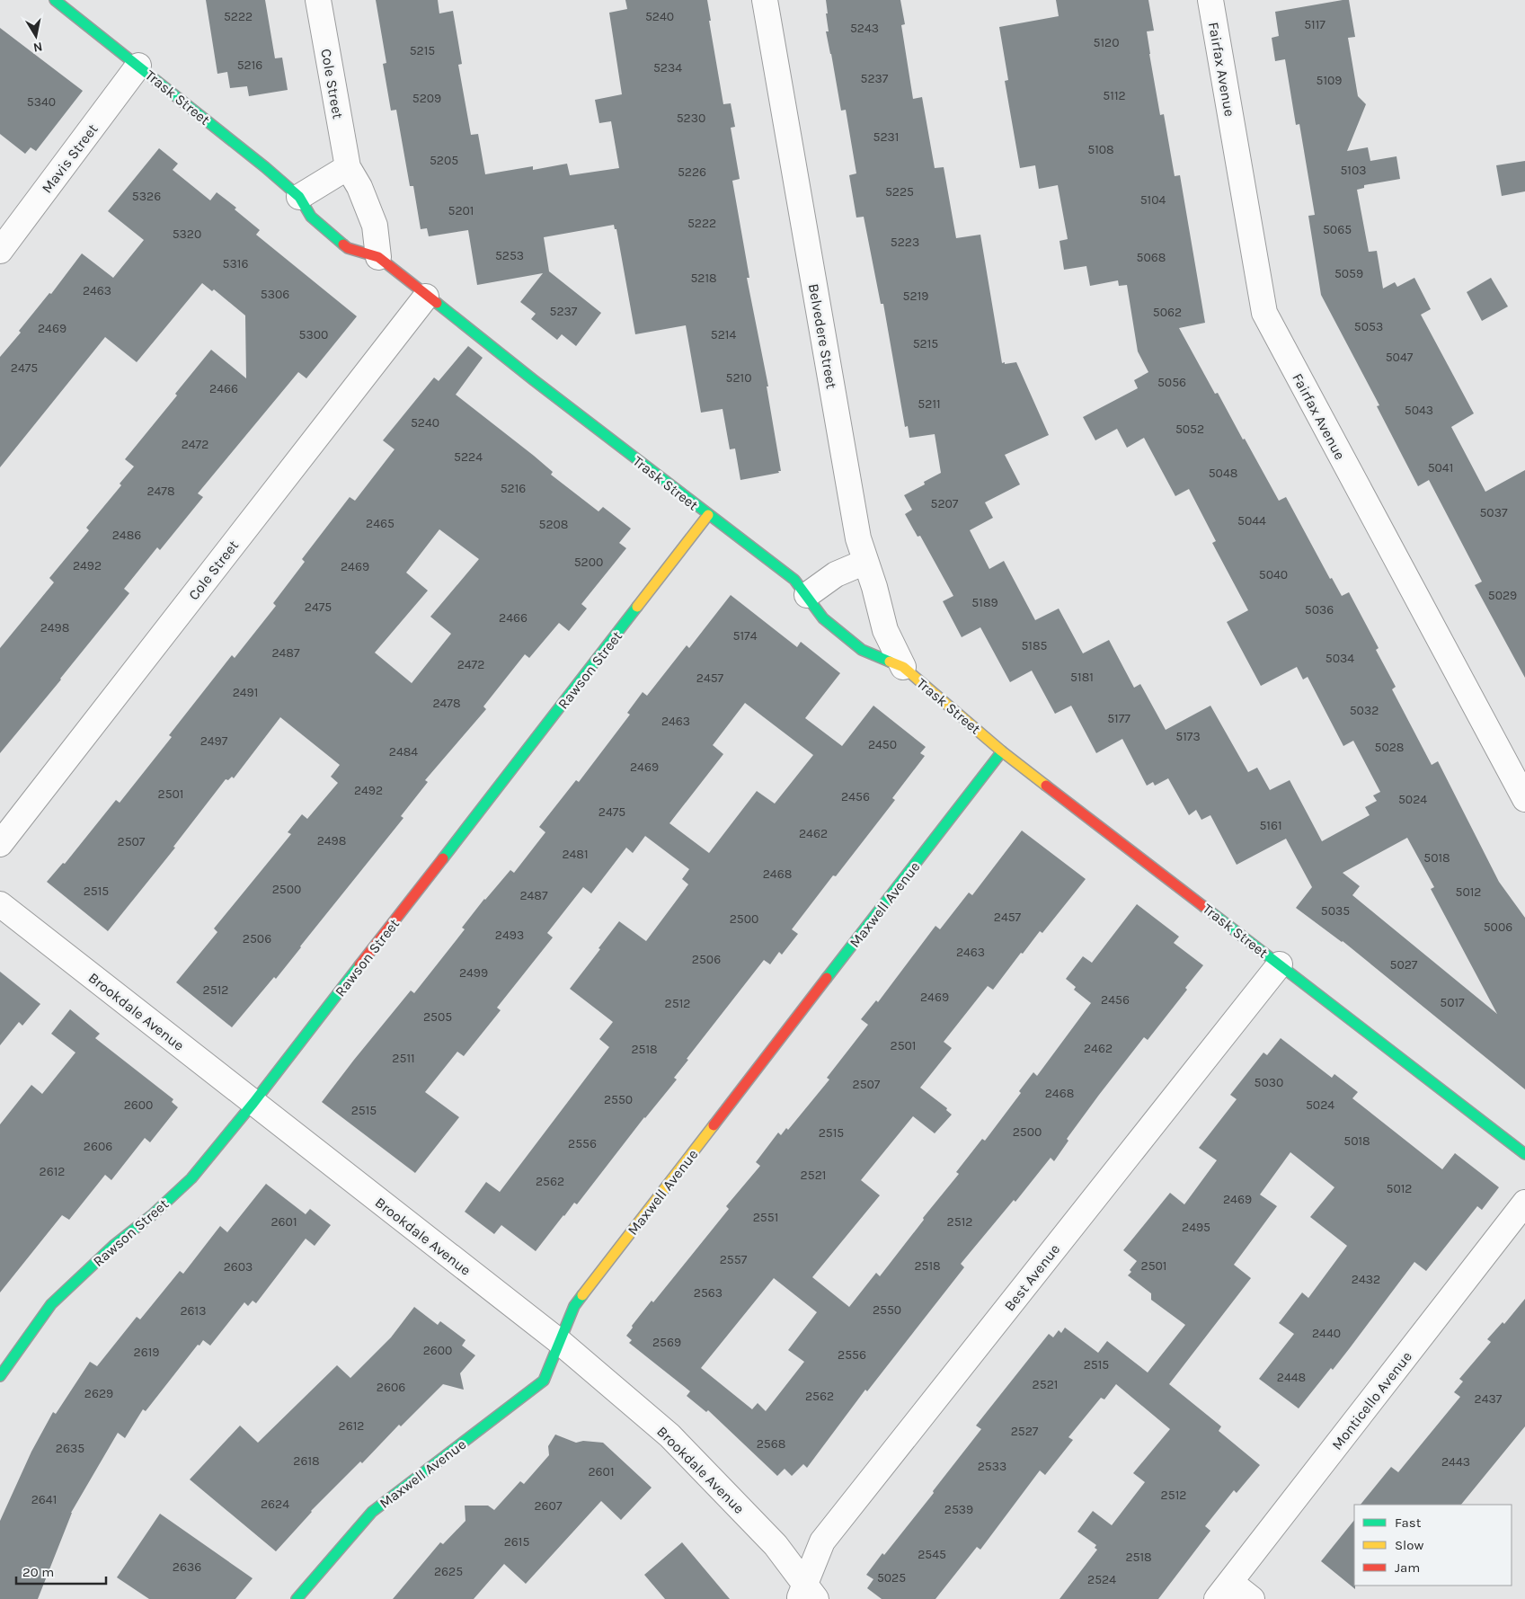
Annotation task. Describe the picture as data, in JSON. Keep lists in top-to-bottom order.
{
  "streets": {
    "street": [
      "Fairfax Avenue",
      "Cole Street",
      "Trask Street",
      "Mavis Street",
      "Belvedere Street",
      "Rawson Street",
      "Maxwell Avenue",
      "Brookdale Avenue",
      "Best Avenue",
      "Monticello Avenue"
    ]
  },
  "crossings": [
    ["Cole Street", "Trask Street"],
    ["Trask Street", "Mavis Street"],
    ["Trask Street", "Belvedere Street"],
    ["Trask Street", "Rawson Street"],
    ["Trask Street", "Maxwell Avenue"],
    ["Trask Street", "Best Avenue"],
    ["Rawson Street", "Brookdale Avenue"],
    ["Maxwell Avenue", "Brookdale Avenue"],
    ["Brookdale Avenue", "Best Avenue"]
  ],
  "house_numbers": [
    "5222",
    "5240",
    "5117",
    "5243",
    "5120",
    "5215",
    "5216",
    "5234",
    "5237",
    "5109",
    "5112",
    "5209",
    "5340",
    "5230",
    "5231",
    "5108",
    "5205",
    "5103",
    "5226",
    "5225",
    "5326",
    "5104",
    "5201",
    "5222",
    "5065",
    "5320",
    "5223",
    "5253",
    "5068",
    "5316",
    "5059",
    "5218",
    "2463",
    "5306",
    "5219",
    "5237",
    "5062",
    "5053",
    "2469",
    "5300",
    "5214",
    "5215",
    "5047",
    "2475",
    "5210",
    "5056",
    "2466",
    "5211",
    "5043",
    "5240",
    "5052",
    "2472",
    "5224",
    "5041",
    "5048",
    "5216",
    "2478",
    "5207",
    "5037",
    "5044",
    "2465",
    "5208",
    "2486",
    "5200",
    "2492",
    "2469",
    "5040",
    "5029",
    "5189",
    "2475",
    "5036",
    "2466",
    "2498",
    "5174",
    "5185",
    "2487",
    "5034",
    "2472",
    "5181",
    "2457",
    "2491",
    "2478",
    "5032",
    "5177",
    "2463",
    "5173",
    "2497",
    "2450",
    "5028",
    "2484",
    "2469",
    "2492",
    "2501",
    "2456",
    "5024",
    "2475",
    "5161",
    "2462",
    "2498",
    "2507",
    "2481",
    "5018",
    "2468",
    "2500",
    "2515",
    "5012",
    "2487",
    "5035",
    "2457",
    "2500",
    "5006",
    "2493",
    "2506",
    "2463",
    "2506",
    "5027",
    "2499",
    "2512",
    "2469",
    "2456",
    "5017",
    "2512",
    "2505",
    "2501",
    "2462",
    "2518",
    "2511",
    "5030",
    "2507",
    "2468",
    "2550",
    "2600",
    "5024",
    "2515",
    "2500",
    "2515",
    "5018",
    "2556",
    "2606",
    "2612",
    "2521",
    "2562",
    "5012",
    "2469",
    "2551",
    "2601",
    "2512",
    "2495",
    "2557",
    "2518",
    "2501",
    "2603",
    "2432",
    "2563",
    "2550",
    "2613",
    "2440",
    "2569",
    "2600",
    "2619",
    "2556",
    "2515",
    "2448",
    "2521",
    "2606",
    "2629",
    "2562",
    "2437",
    "2612",
    "2527",
    "2568",
    "2635",
    "2618",
    "2443",
    "2533",
    "2601",
    "2512",
    "2641",
    "2624",
    "2607",
    "2539",
    "2615",
    "2545",
    "2518",
    "2636",
    "2625",
    "5025",
    "2524"
  ],
  "legend": ["Fast", "Slow", "Jam"],
  "scale_bar": "20 m",
  "north": "bottom"
}
